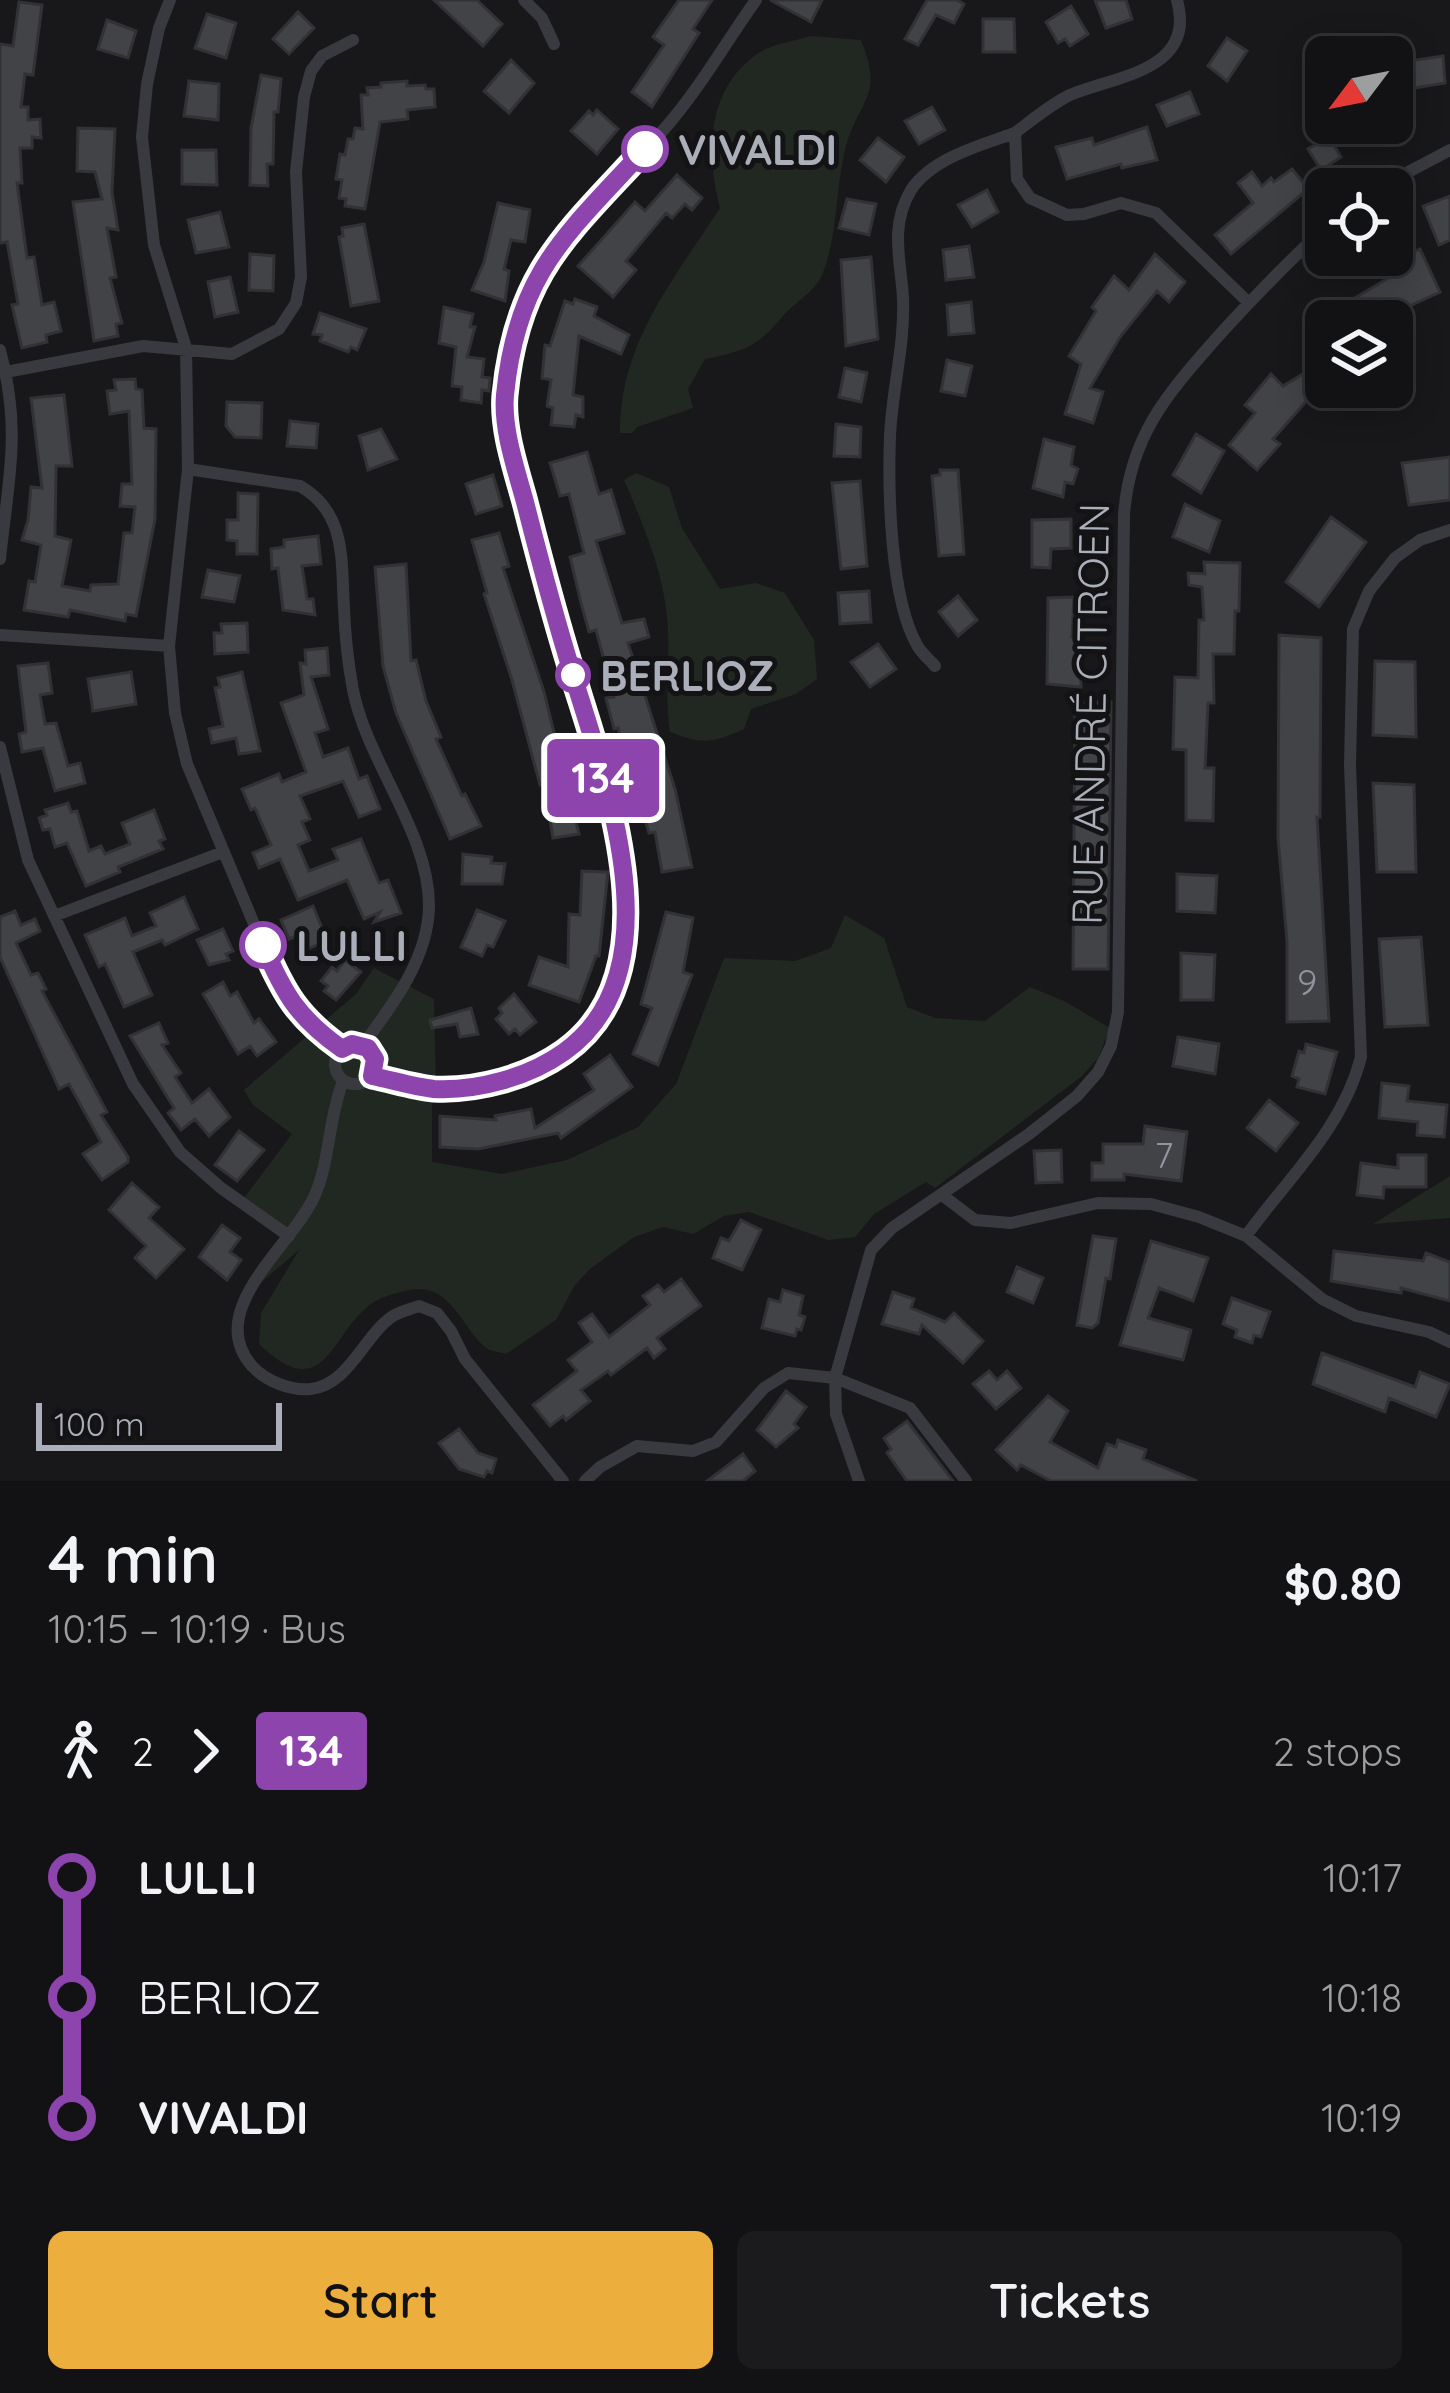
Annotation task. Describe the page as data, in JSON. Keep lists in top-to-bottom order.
{
  "streets": {
    "street": ["RUE ANDRÉ CITROEN"]
  },
  "places": ["VIVALDI", "BERLIOZ", "LULLI"],
  "lines": ["bus line 134"],
  "house_numbers": ["9", "7"],
  "scale_bar": "100 m",
  "north": "bottom left",
  "page": {
    "on_map": "134",
    "scale": "100 m",
    "heading": ["4 min", "10:15 – 10:19 · Bus", "$0.80"],
    "legs": ["2", "134", "2 stops"],
    "list": [
      {
        "name": "LULLI",
        "value": "10:17"
      },
      {
        "name": "BERLIOZ",
        "value": "10:18"
      },
      {
        "name": "VIVALDI",
        "value": "10:19"
      }
    ],
    "buttons": ["Start", "Tickets"]
  }
}
